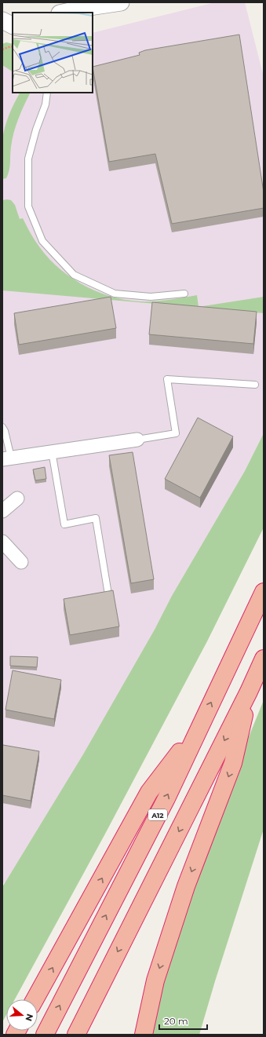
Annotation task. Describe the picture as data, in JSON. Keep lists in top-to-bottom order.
{
  "streets": {
    "highway": ["A12"]
  },
  "scale_bar": "20 m",
  "north": "right"
}
